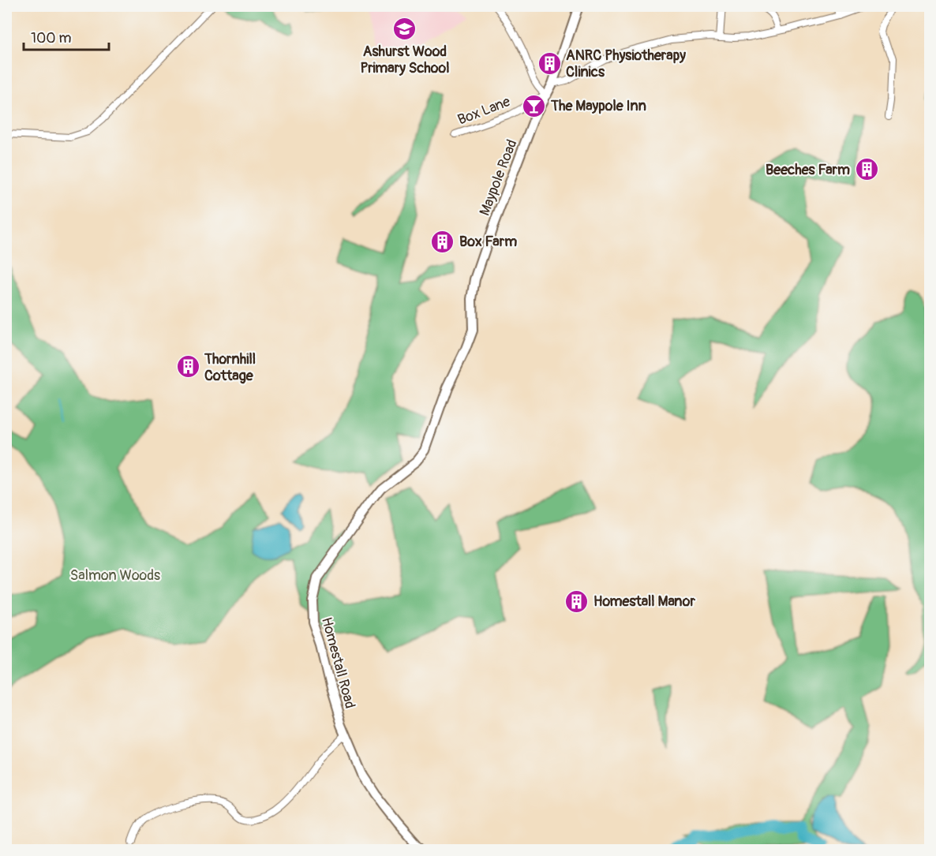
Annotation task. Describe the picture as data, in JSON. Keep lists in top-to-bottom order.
{
  "streets": {
    "street": ["Box Lane", "Maypole Road", "Homestall Road"]
  },
  "crossings": [
    ["Box Lane", "Maypole Road"],
    ["Maypole Road", "Homestall Road"]
  ],
  "parks": ["Salmon Woods"],
  "places": {
    "school or university": ["Ashurst Wood Primary School"],
    "building": [
      "ANRC Physiotherapy Clinics",
      "Beeches Farm",
      "Box Farm",
      "Thornhill Cottage",
      "Homestall Manor"
    ],
    "bar": ["The Maypole Inn"]
  },
  "scale_bar": "100 m"
}
